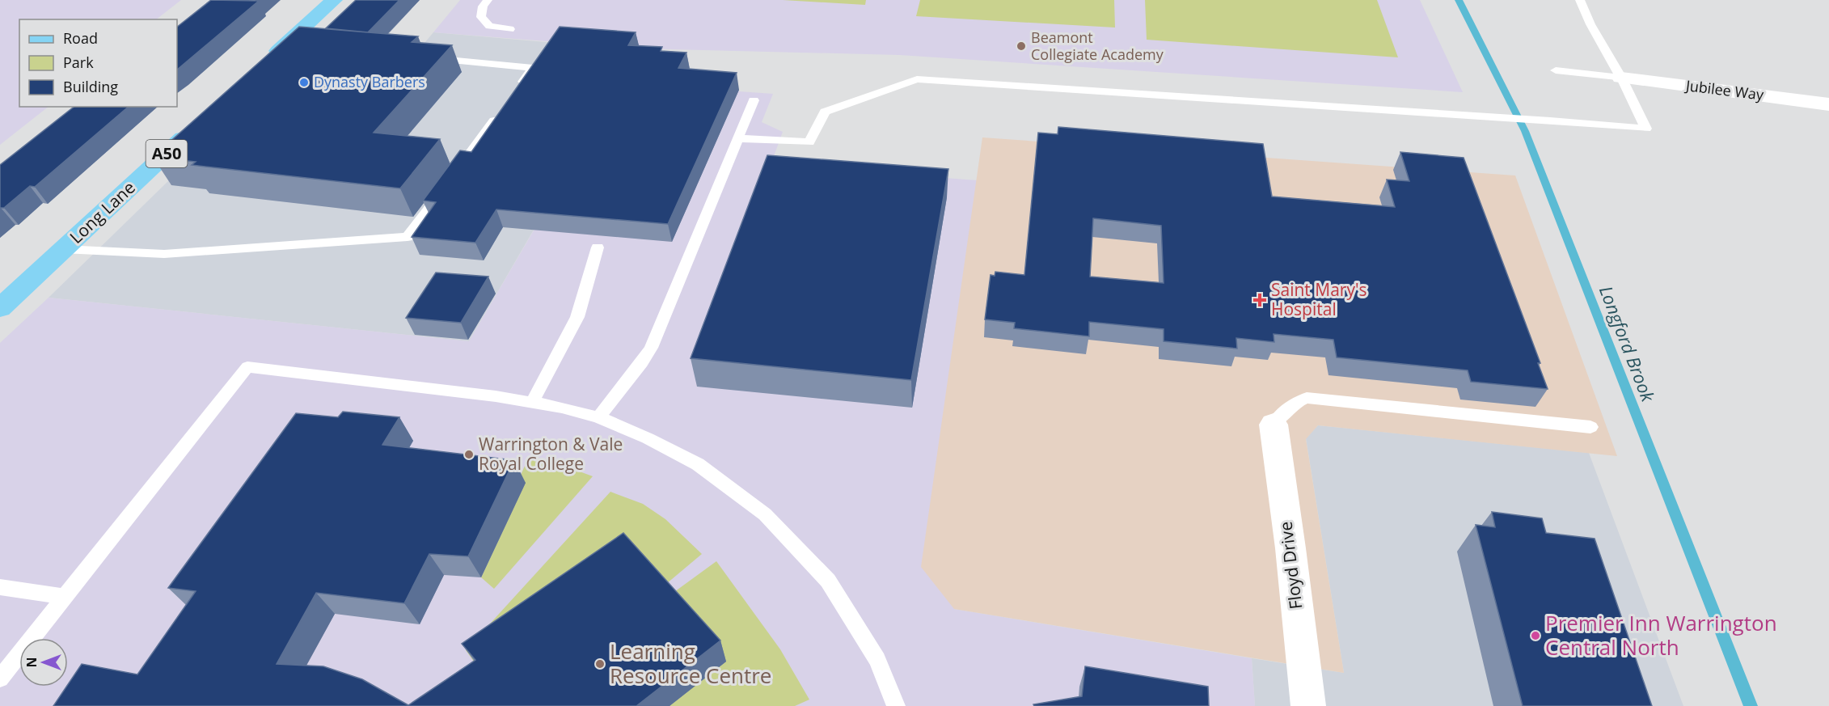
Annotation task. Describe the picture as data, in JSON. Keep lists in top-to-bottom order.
{
  "streets": {
    "main road": ["A50", "Long Lane"],
    "street": ["Jubilee Way", "Floyd Drive"]
  },
  "water": ["Longford Brook"],
  "places": {
    "other": [
      "Beamont Collegiate Academy",
      "Dynasty Barbers",
      "Warrington & Vale Royal College",
      "Premier Inn Warrington Central North",
      "Learning Resource Centre"
    ],
    "health": ["Saint Mary's Hospital"]
  },
  "legend": ["Road", "Park", "Building"],
  "north": "left"
}
